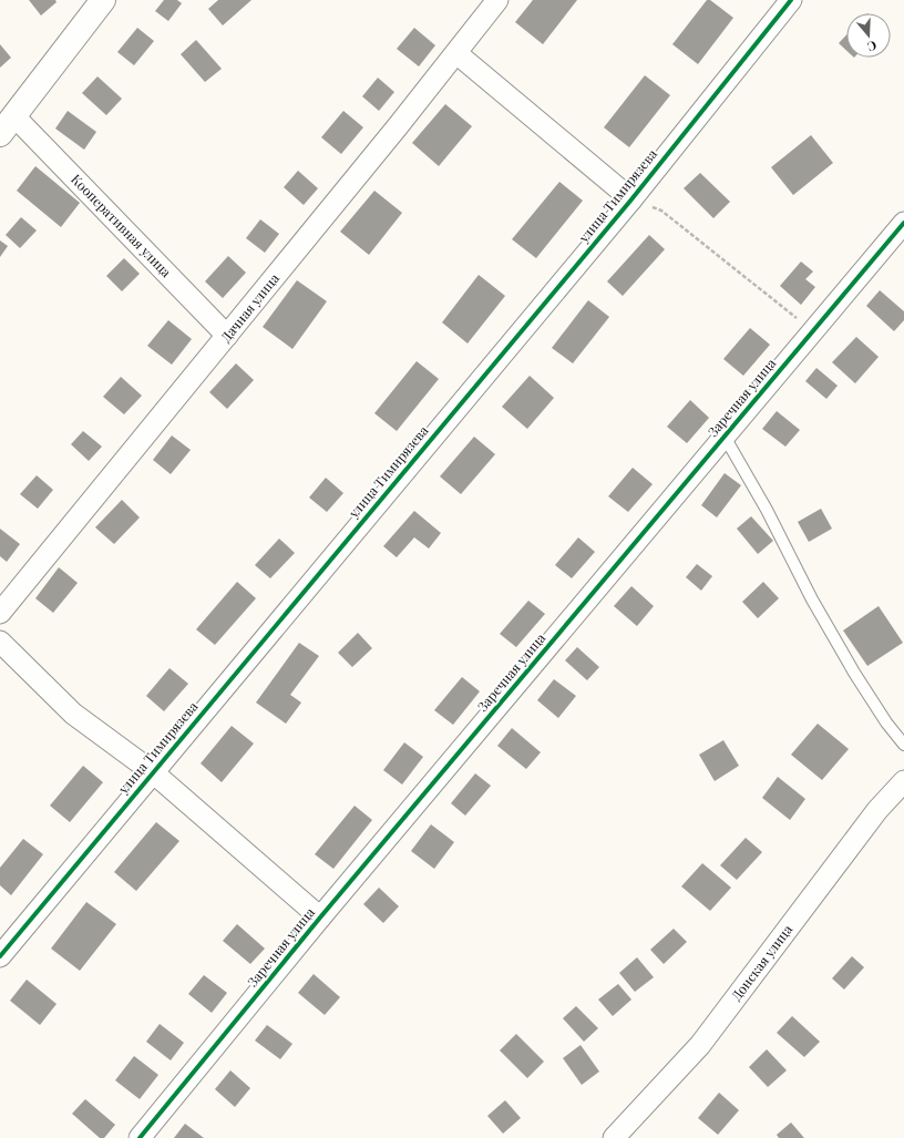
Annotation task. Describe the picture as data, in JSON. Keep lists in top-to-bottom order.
{
  "streets": {
    "street": [
      "улица Тимирязева",
      "Кооперативная улица",
      "Дачная улица",
      "Заречная улица",
      "Донская улица"
    ]
  },
  "crossings": [
    ["Кооперативная улица", "Дачная улица"]
  ],
  "north": "bottom"
}
